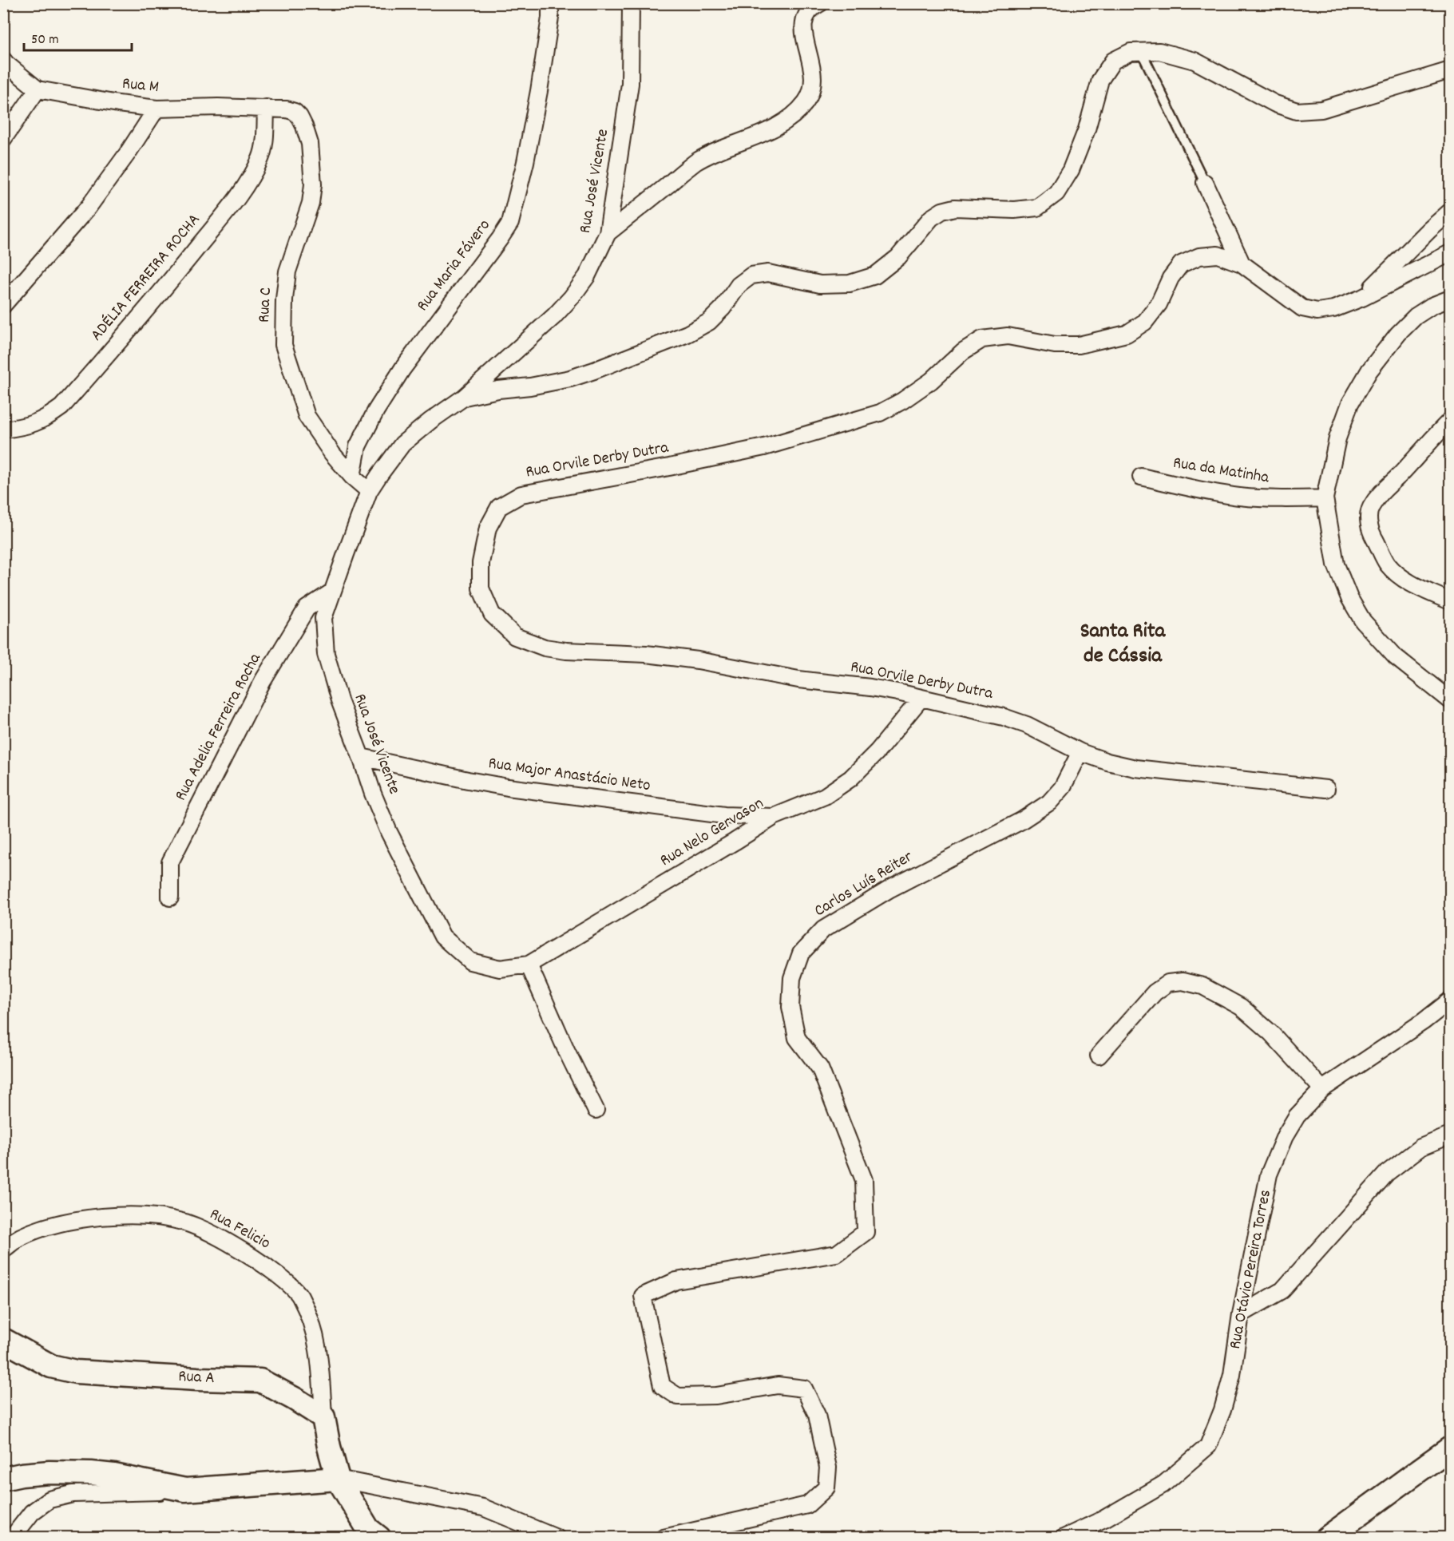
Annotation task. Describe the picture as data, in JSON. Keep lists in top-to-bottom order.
{
  "streets": {
    "main road": ["Rua A"],
    "street": [
      "Rua M",
      "Rua José Vicente",
      "Rua Maria Fávero",
      "ADÉLIA FERREIRA ROCHA",
      "Rua C",
      "Rua Orvile Derby Dutra",
      "Rua da Matinha",
      "Rua Adelia Ferreira Rocha",
      "Rua Major Anastácio Neto",
      "Rua Nelo Gervason",
      "Carlos Luís Reiter",
      "Rua Felicio",
      "Rua Otávio Pereira Torres"
    ]
  },
  "crossings": [
    ["Rua M", "ADÉLIA FERREIRA ROCHA"],
    ["Rua M", "Rua C"],
    ["Rua José Vicente", "Rua C"],
    ["Rua José Vicente", "Rua Adelia Ferreira Rocha"],
    ["Rua José Vicente", "Rua Major Anastácio Neto"],
    ["Rua José Vicente", "Rua Nelo Gervason"],
    ["Rua Maria Fávero", "Rua C"],
    ["Rua Orvile Derby Dutra", "Rua Nelo Gervason"],
    ["Rua Orvile Derby Dutra", "Carlos Luís Reiter"],
    ["Rua Major Anastácio Neto", "Rua Nelo Gervason"],
    ["Rua Felicio", "Rua A"]
  ],
  "districts": ["Santa Rita de Cássia"],
  "scale_bar": "50 m"
}
